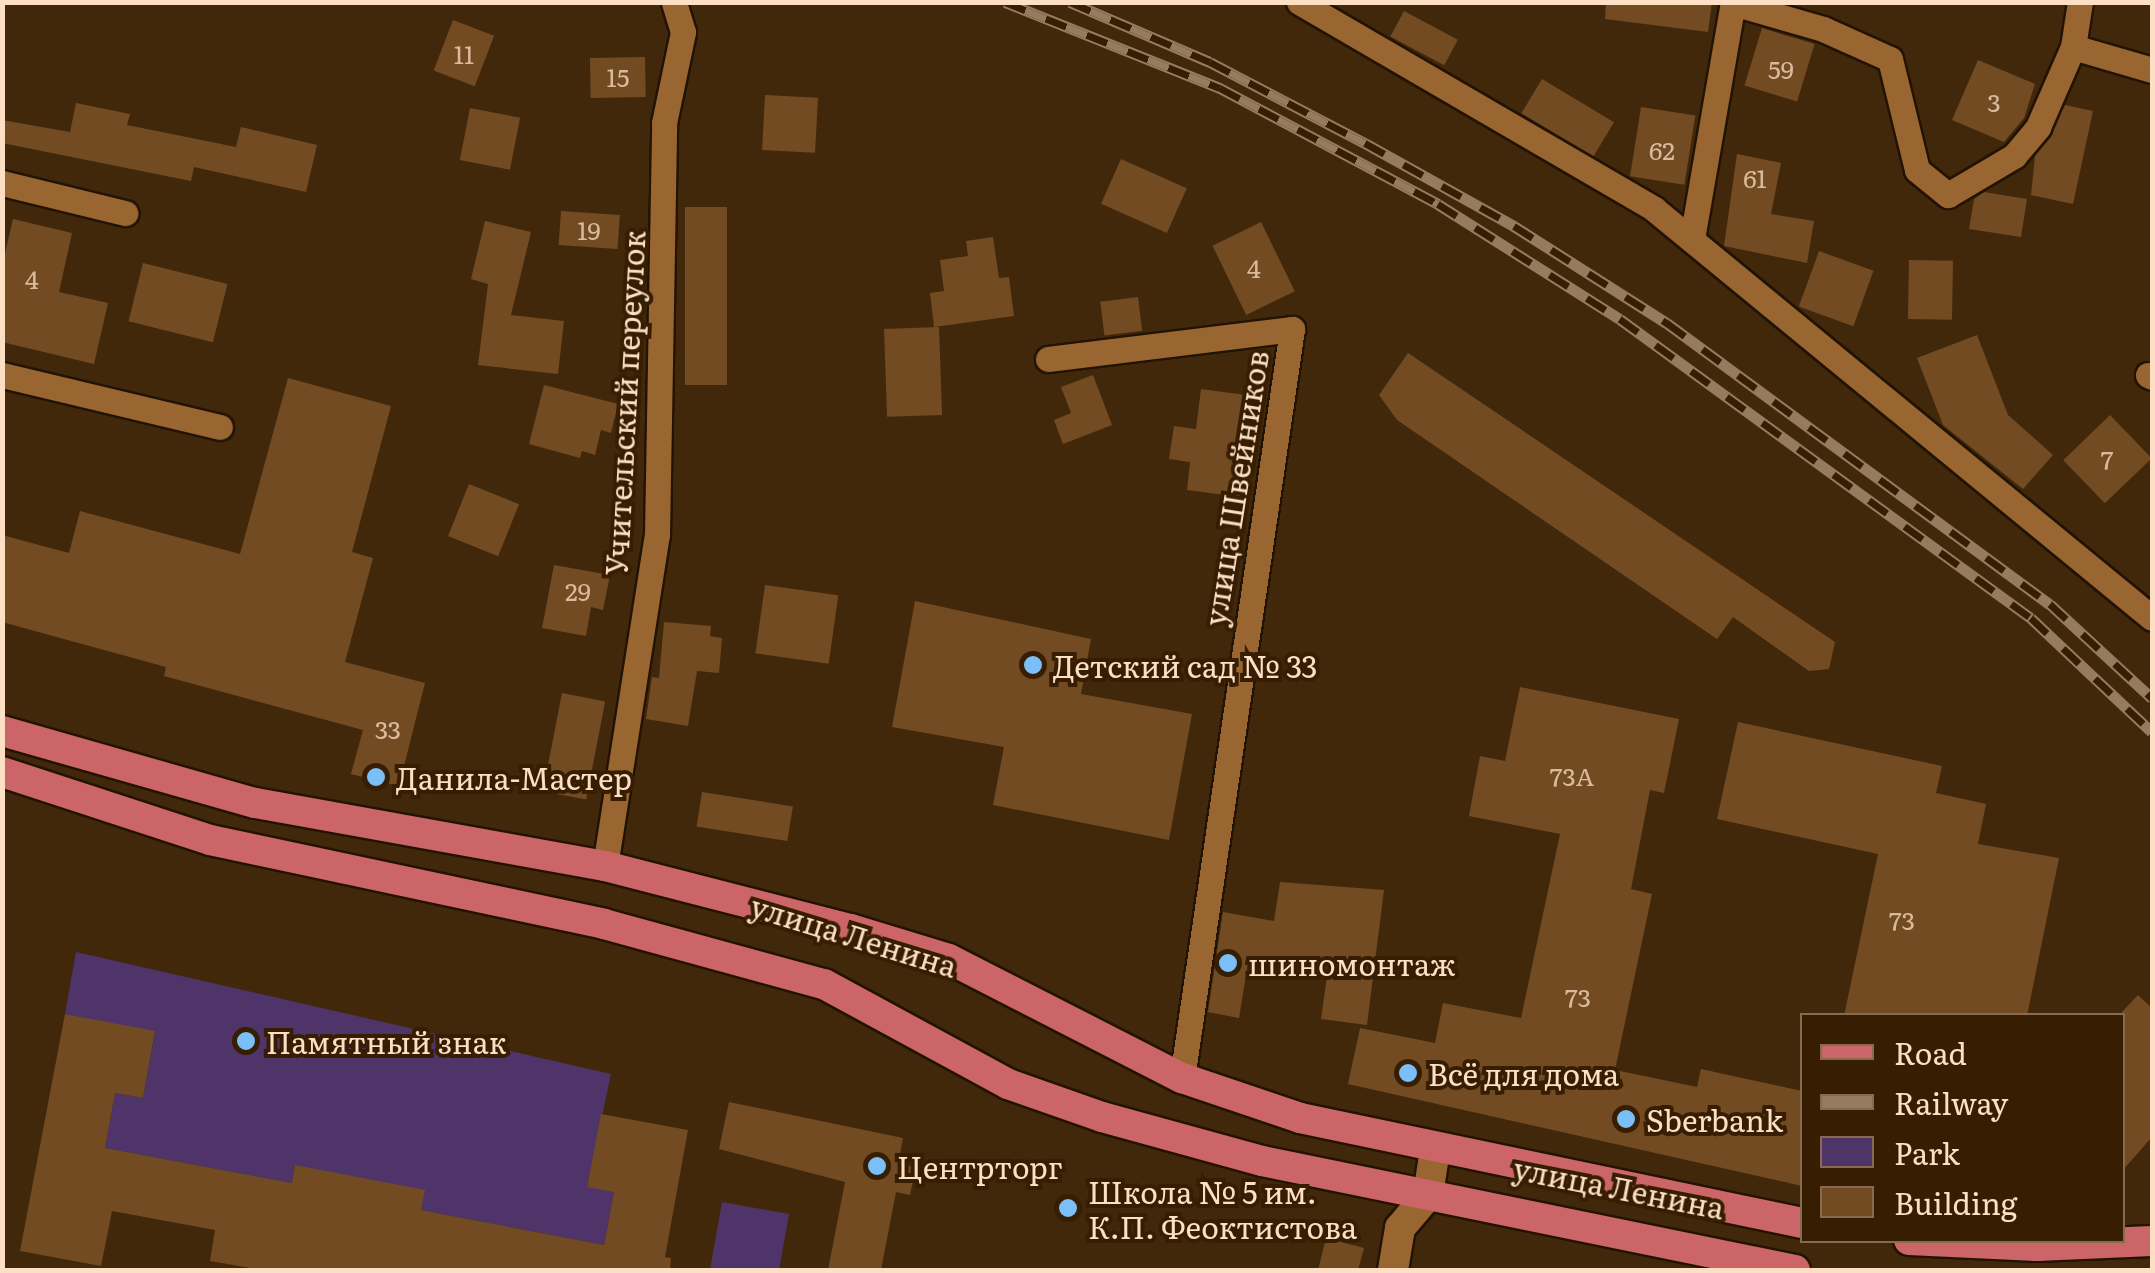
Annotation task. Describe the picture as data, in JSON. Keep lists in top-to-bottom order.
{
  "streets": {
    "main road": ["улица Ленина"],
    "street": ["Учительский переулок", "улица Швейников"]
  },
  "crossings": [
    ["Учительский переулок", "улица Ленина"],
    ["улица Швейников", "улица Ленина"]
  ],
  "places": [
    "Детский сад № 33",
    "Данила-Мастер",
    "шиномонтаж",
    "Памятный знак",
    "Всё для дома",
    "Sberbank",
    "Центрторг",
    "Школа № 5 им. К.П. Феоктистова"
  ],
  "house_numbers": [
    "11",
    "59",
    "15",
    "3",
    "62",
    "61",
    "19",
    "4",
    "4",
    "7",
    "29",
    "33",
    "73А",
    "73",
    "73"
  ],
  "legend": [
    "Road",
    "Railway",
    "Park",
    "Building"
  ]
}
